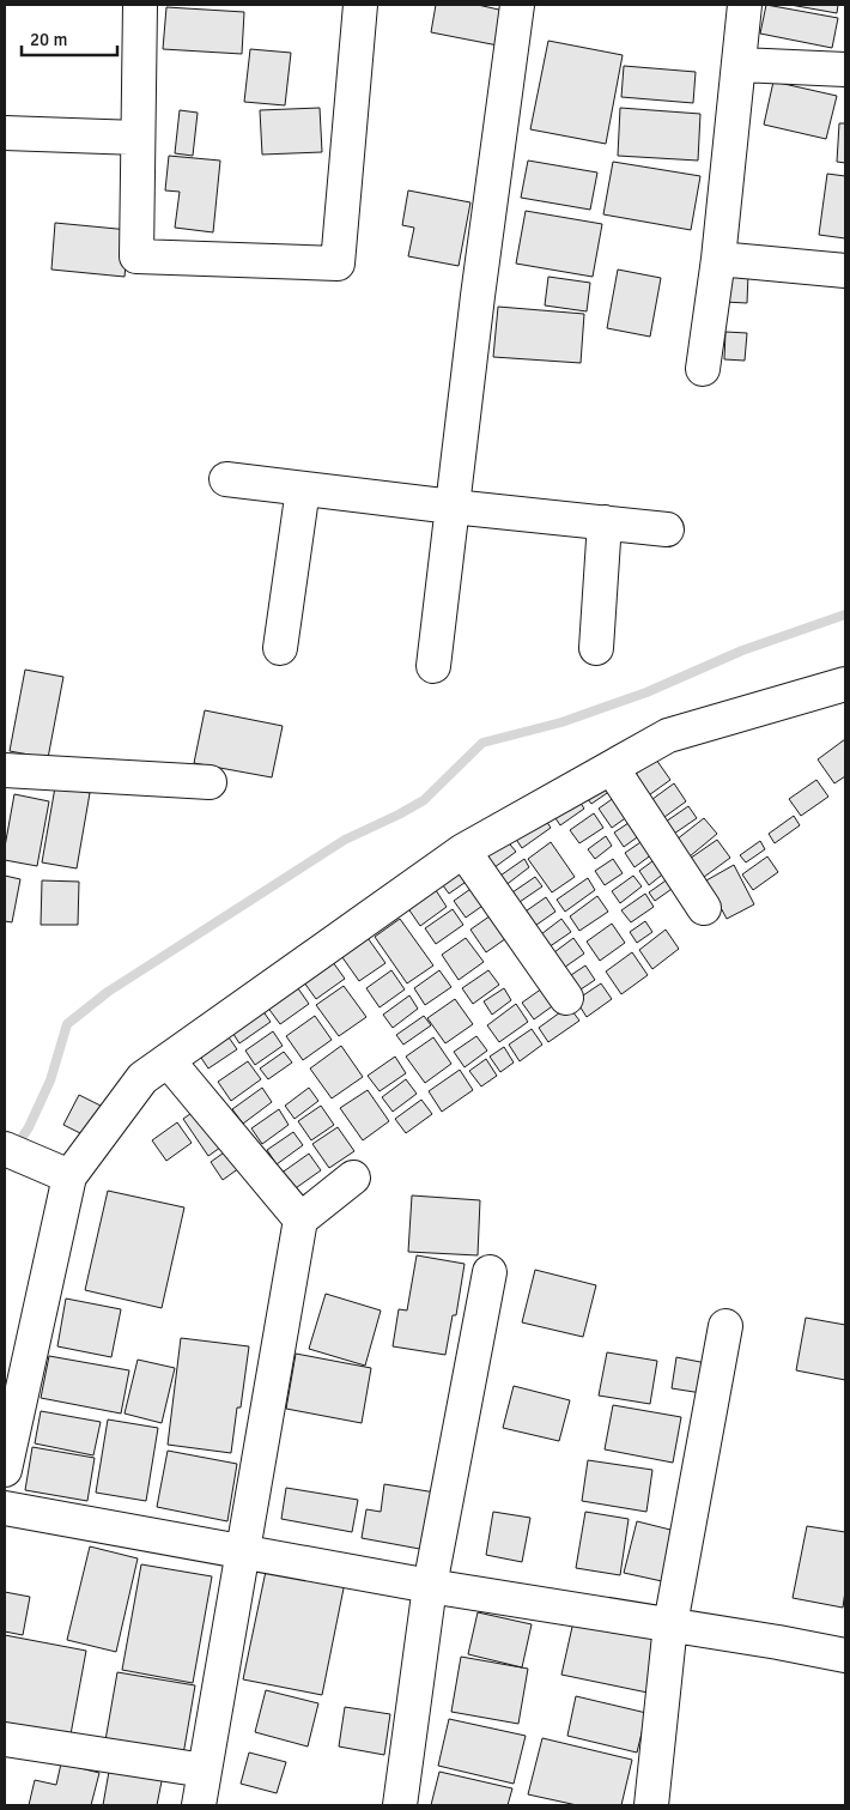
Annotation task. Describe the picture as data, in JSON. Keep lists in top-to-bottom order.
{
  "scale_bar": "20 m"
}
